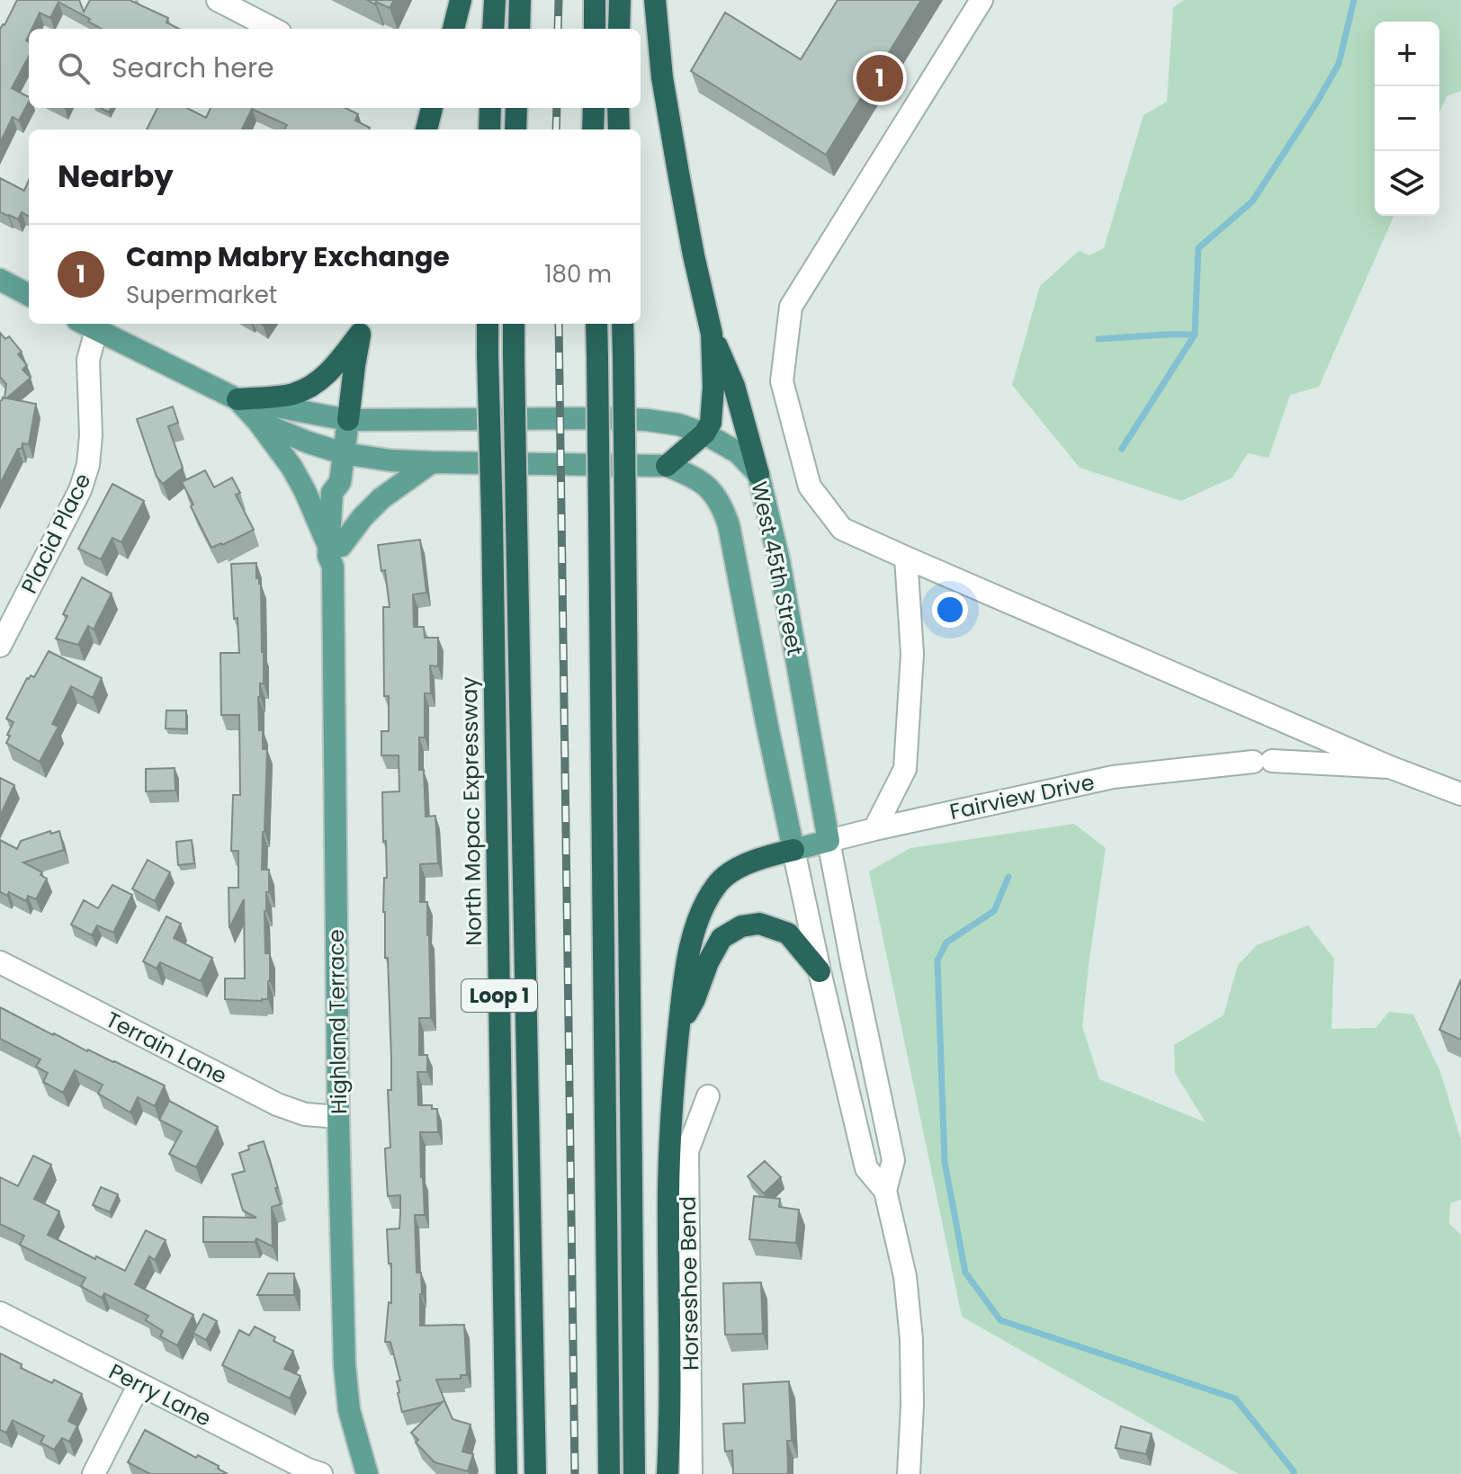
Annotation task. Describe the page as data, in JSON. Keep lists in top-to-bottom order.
{
  "streets": {
    "highway": ["North Mopac Expressway", "Loop 1"],
    "main road": ["West 45th Street", "Fairview Drive", "Highland Terrace"],
    "street": [
      "Placid Place",
      "Terrain Lane",
      "Horseshoe Bend",
      "Perry Lane"
    ]
  },
  "crossings": [
    ["Placid Place", "West 45th Street"],
    ["West 45th Street", "Fairview Drive"],
    ["West 45th Street", "Highland Terrace"],
    ["Highland Terrace", "Terrain Lane"]
  ],
  "page": {
    "map_buttons": ["+", "−"],
    "search": "Search here",
    "pins": "1",
    "heading": "Nearby",
    "list": [
      {
        "mark": "1",
        "name": "Camp Mabry Exchange",
        "note": "Supermarket",
        "value": "180 m"
      }
    ]
  }
}
